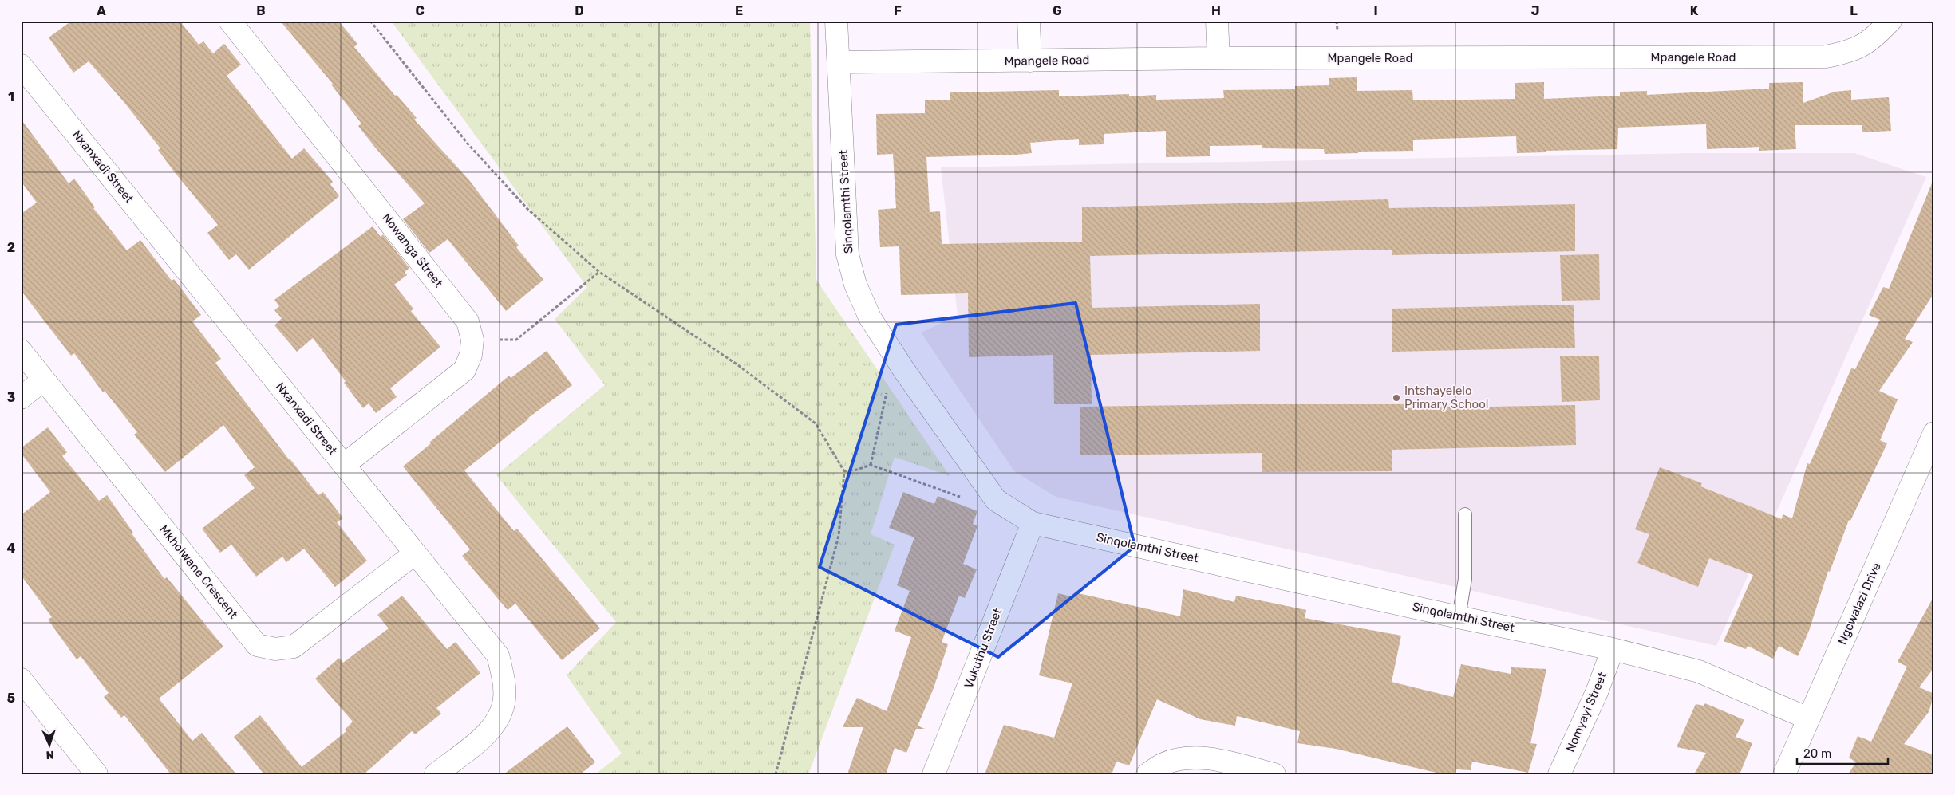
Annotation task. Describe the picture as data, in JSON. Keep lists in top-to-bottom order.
{
  "streets": {
    "street": [
      "Mpangele Road",
      "Nxanxadi Street",
      "Sinqolamthi Street",
      "Nowanga Street",
      "Mkholwane Crescent",
      "Ngcwalazi Drive",
      "Vukuthu Street",
      "Nomyayi Street"
    ]
  },
  "crossings": [
    ["Mpangele Road", "Sinqolamthi Street"],
    ["Nxanxadi Street", "Nowanga Street"],
    ["Nxanxadi Street", "Mkholwane Crescent"],
    ["Sinqolamthi Street", "Ngcwalazi Drive"],
    ["Sinqolamthi Street", "Vukuthu Street"],
    ["Sinqolamthi Street", "Nomyayi Street"]
  ],
  "places": ["Intshayelelo Primary School"],
  "scale_bar": "20 m",
  "north": "bottom",
  "grid": {
    "columns": [
      "A",
      "B",
      "C",
      "D",
      "E",
      "F",
      "G",
      "H",
      "I",
      "J",
      "K",
      "L"
    ],
    "rows": [
      "1",
      "2",
      "3",
      "4",
      "5"
    ]
  }
}
